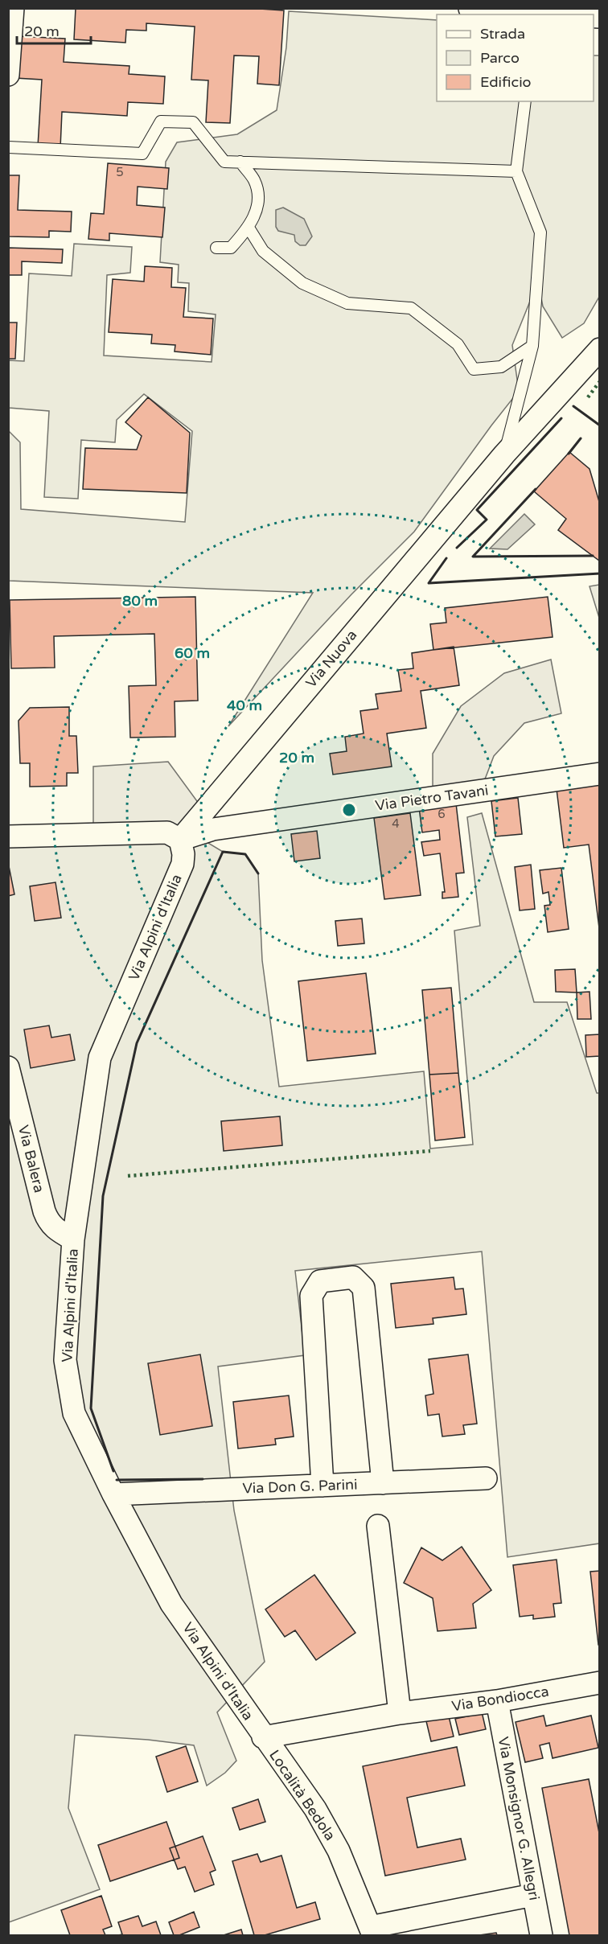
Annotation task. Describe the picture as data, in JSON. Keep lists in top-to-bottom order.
{
  "streets": {
    "street": [
      "Via Nuova",
      "Via Pietro Tavani",
      "Via Alpini d'Italia",
      "Via Balera",
      "Via Don G. Parini",
      "Via Bondiocca",
      "Località Bedola",
      "Via Monsignor G. Allegri"
    ]
  },
  "crossings": [
    ["Via Nuova", "Via Pietro Tavani"],
    ["Via Nuova", "Via Alpini d'Italia"],
    ["Via Pietro Tavani", "Via Alpini d'Italia"],
    ["Via Alpini d'Italia", "Via Balera"],
    ["Via Alpini d'Italia", "Via Don G. Parini"],
    ["Via Alpini d'Italia", "Via Bondiocca"],
    ["Via Alpini d'Italia", "Località Bedola"],
    ["Via Bondiocca", "Località Bedola"],
    ["Via Bondiocca", "Via Monsignor G. Allegri"]
  ],
  "house_numbers": ["5", "6", "4"],
  "legend": ["Strada", "Parco", "Edificio"],
  "scale_bar": "20 m",
  "rings": [
    "80 m",
    "60 m",
    "40 m",
    "20 m"
  ]
}
